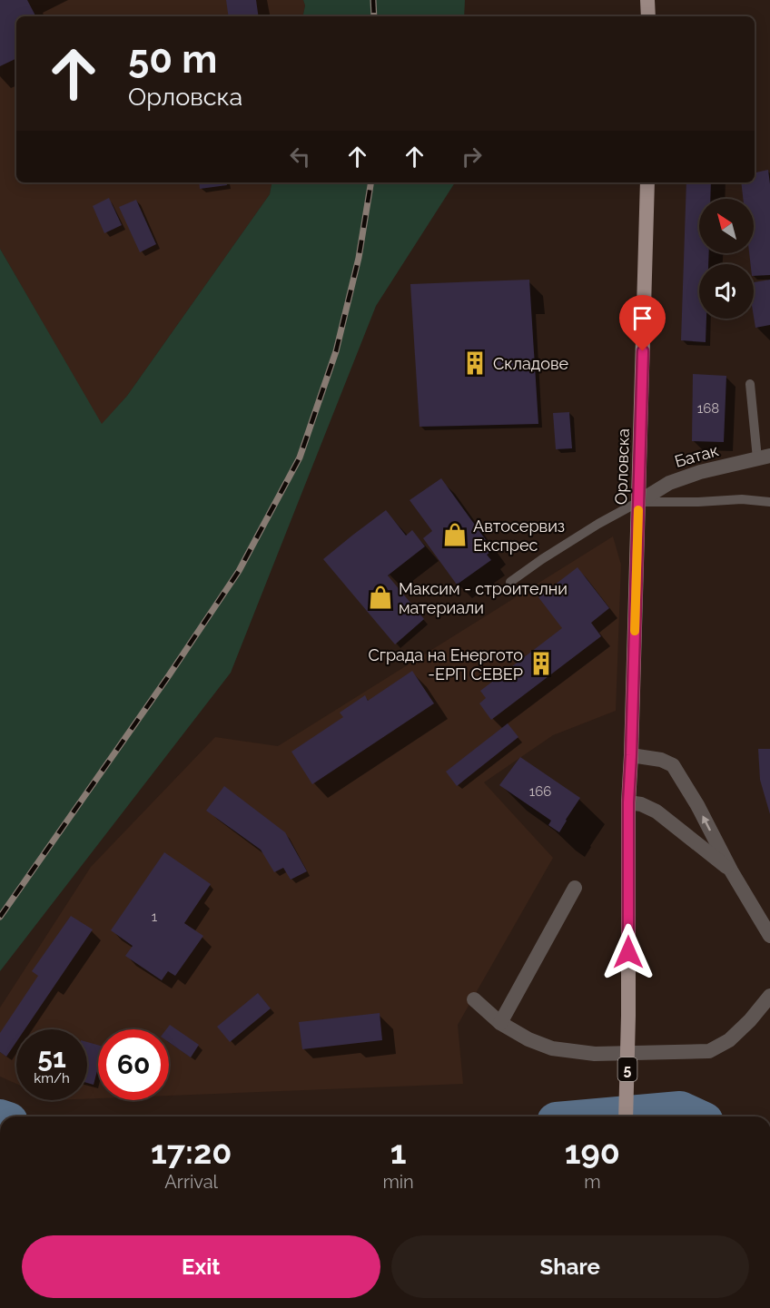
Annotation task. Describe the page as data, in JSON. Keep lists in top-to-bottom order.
{
  "streets": {
    "main road": ["Орловска", "5"],
    "street": ["Батак"]
  },
  "crossings": [
    ["Батак", "Орловска"],
    ["Орловска", "5"]
  ],
  "places": {
    "building": ["Складове", "Сграда на Енергото -ЕРП СЕВЕР"],
    "shop": ["Автосервиз Експрес", "Максим - строителни материали"]
  },
  "house_numbers": ["168", "166", "1"],
  "north": "top left",
  "page": {
    "turn": ["50 m", "Орловска"],
    "speed": "51 km/h",
    "limit": "60",
    "eta": [
      "17:20",
      "Arrival",
      "1",
      "min",
      "190",
      "m"
    ],
    "buttons": ["Exit", "Share"]
  }
}
